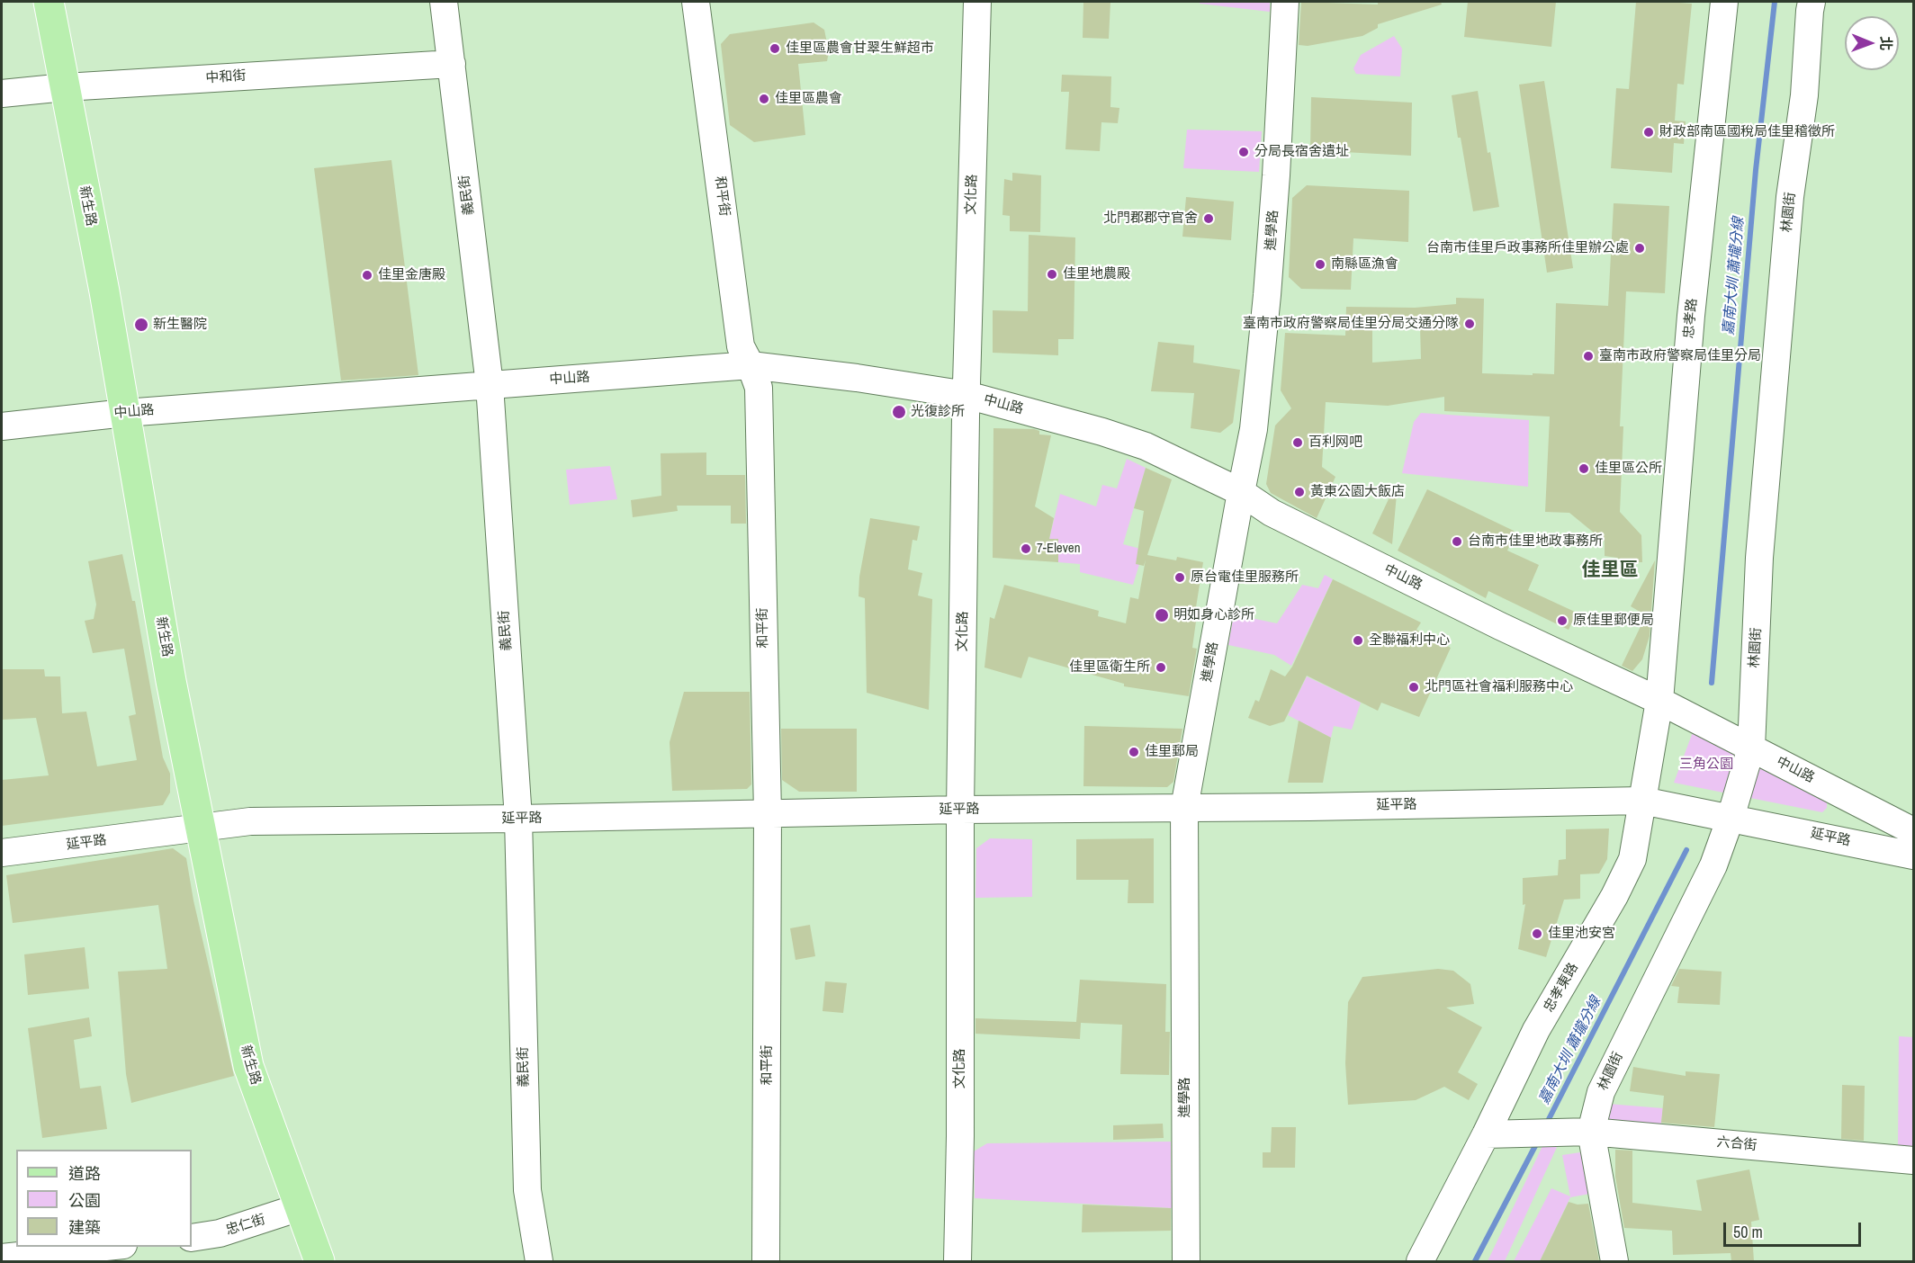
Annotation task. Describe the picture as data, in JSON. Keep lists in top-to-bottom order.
{
  "streets": {
    "main road": ["新生路"],
    "street": [
      "中和街",
      "文化路",
      "義民街",
      "和平街",
      "林園街",
      "進學路",
      "忠孝路",
      "中山路",
      "延平路",
      "忠孝東路",
      "六合街",
      "忠仁街"
    ]
  },
  "crossings": [
    ["中和街", "義民街"],
    ["中和街", "新生路"],
    ["文化路", "中山路"],
    ["文化路", "延平路"],
    ["義民街", "中山路"],
    ["義民街", "延平路"],
    ["和平街", "中山路"],
    ["和平街", "延平路"],
    ["新生路", "中山路"],
    ["新生路", "延平路"],
    ["新生路", "忠仁街"],
    ["林園街", "中山路"],
    ["林園街", "延平路"],
    ["林園街", "六合街"],
    ["進學路", "中山路"],
    ["進學路", "延平路"],
    ["忠孝路", "中山路"],
    ["忠孝路", "忠孝東路"],
    ["中山路", "忠孝東路"],
    ["延平路", "忠孝東路"],
    ["忠孝東路", "六合街"]
  ],
  "districts": ["佳里區"],
  "water": ["嘉南大圳 蕭壠分線"],
  "parks": ["三角公園"],
  "places": [
    "佳里區農會甘翠生鮮超市",
    "佳里區農會",
    "財政部南區國稅局佳里稽徵所",
    "分局長宿舍遺址",
    "北門郡郡守官舍",
    "台南市佳里戶政事務所佳里辦公處",
    "南縣區漁會",
    "佳里地農殿",
    "佳里金唐殿",
    "臺南市政府警察局佳里分局交通分隊",
    "新生醫院",
    "臺南市政府警察局佳里分局",
    "光復診所",
    "百利网吧",
    "佳里區公所",
    "黃東公園大飯店",
    "台南市佳里地政事務所",
    "7-Eleven",
    "原台電佳里服務所",
    "明如身心診所",
    "原佳里郵便局",
    "全聯福利中心",
    "佳里區衛生所",
    "北門區社會福利服務中心",
    "佳里郵局",
    "佳里池安宮"
  ],
  "legend": ["道路", "公園", "建築"],
  "scale_bar": "50 m",
  "north": "right"
}
